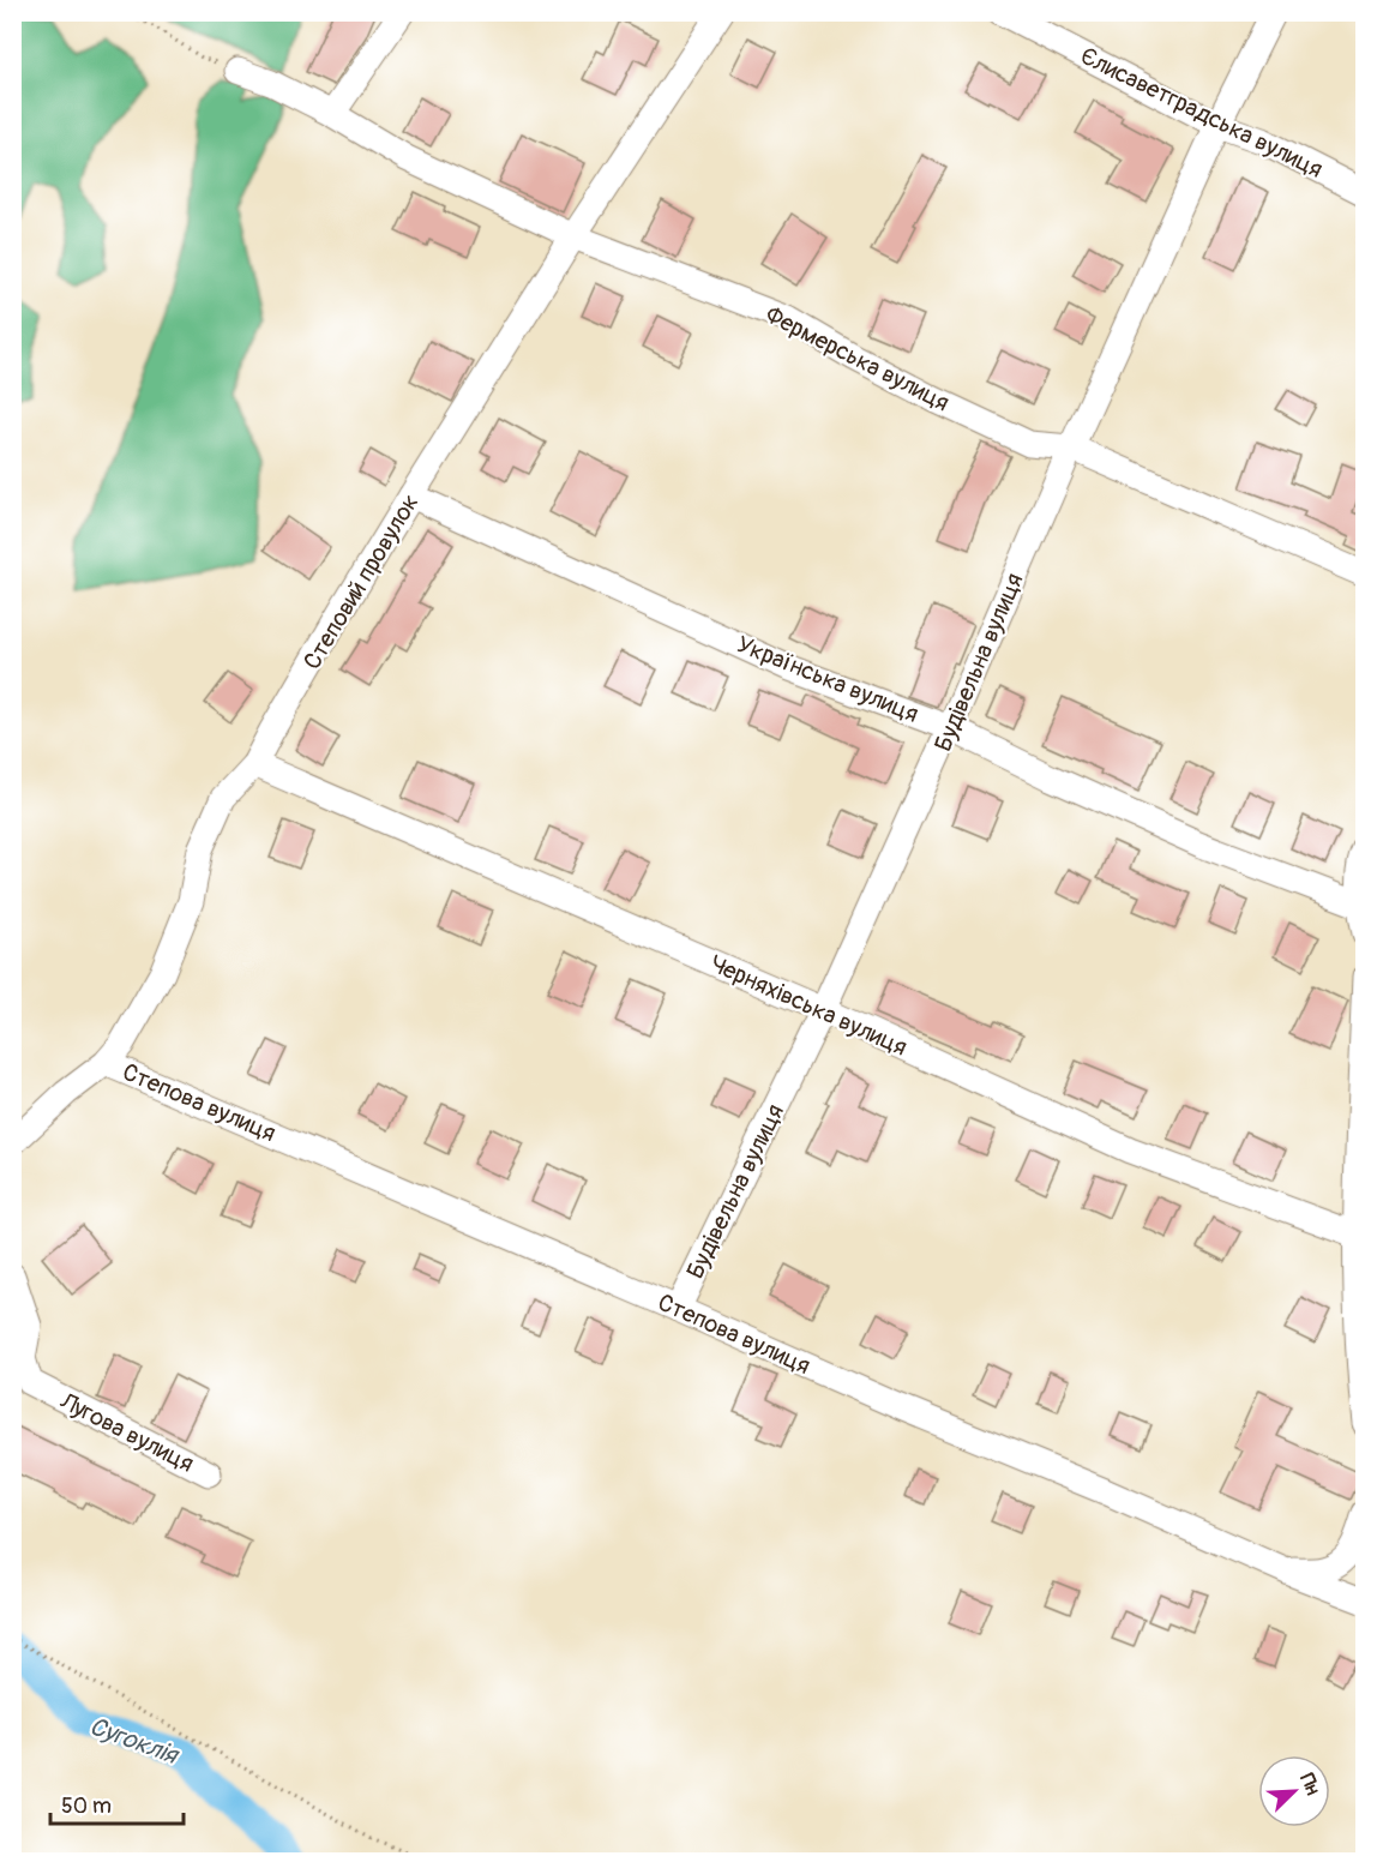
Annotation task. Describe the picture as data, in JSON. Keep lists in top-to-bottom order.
{
  "streets": {
    "street": [
      "Єлисаветградська вулиця",
      "Фермерська вулиця",
      "Степовий провулок",
      "Будівельна вулиця",
      "Українська вулиця",
      "Черняхівська вулиця",
      "Степова вулиця",
      "Лугова вулиця"
    ]
  },
  "crossings": [
    ["Єлисаветградська вулиця", "Будівельна вулиця"],
    ["Фермерська вулиця", "Степовий провулок"],
    ["Фермерська вулиця", "Будівельна вулиця"],
    ["Степовий провулок", "Українська вулиця"],
    ["Степовий провулок", "Черняхівська вулиця"],
    ["Степовий провулок", "Степова вулиця"],
    ["Будівельна вулиця", "Українська вулиця"],
    ["Будівельна вулиця", "Черняхівська вулиця"],
    ["Будівельна вулиця", "Степова вулиця"]
  ],
  "water": ["Сугоклія"],
  "scale_bar": "50 m",
  "north": "top right"
}
